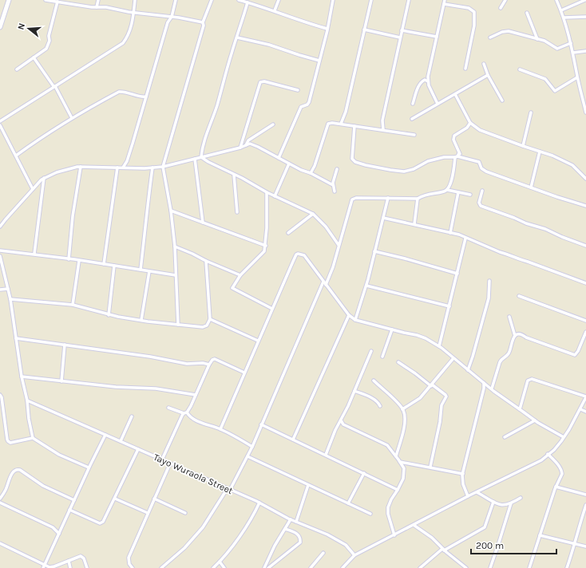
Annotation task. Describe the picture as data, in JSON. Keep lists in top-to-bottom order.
{
  "streets": {
    "street": ["Tayo Wuraola Street"]
  },
  "scale_bar": "200 m",
  "north": "left"
}
